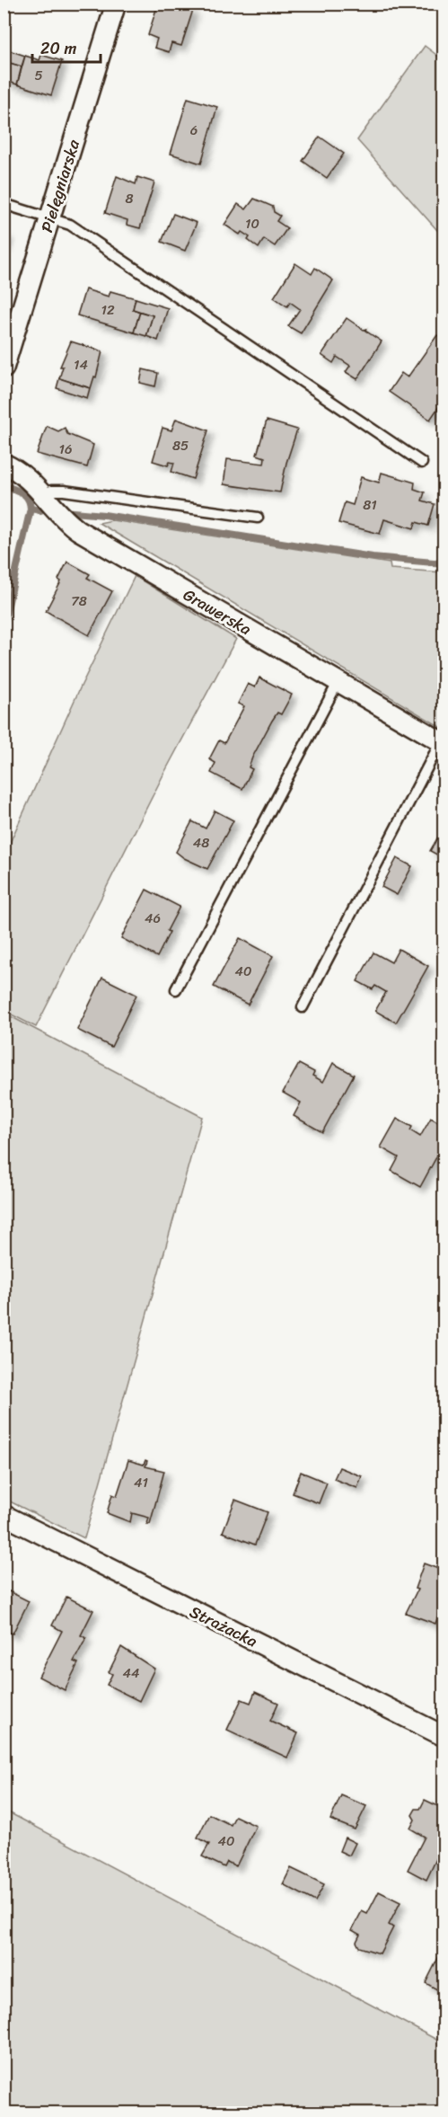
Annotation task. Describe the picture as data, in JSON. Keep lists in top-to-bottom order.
{
  "streets": {
    "street": ["Pielęgniarska", "Grawerska", "Strażacka"]
  },
  "house_numbers": [
    "5",
    "6",
    "8",
    "10",
    "12",
    "14",
    "85",
    "16",
    "81",
    "78",
    "48",
    "46",
    "40",
    "41",
    "44",
    "40"
  ],
  "scale_bar": "20 m"
}
